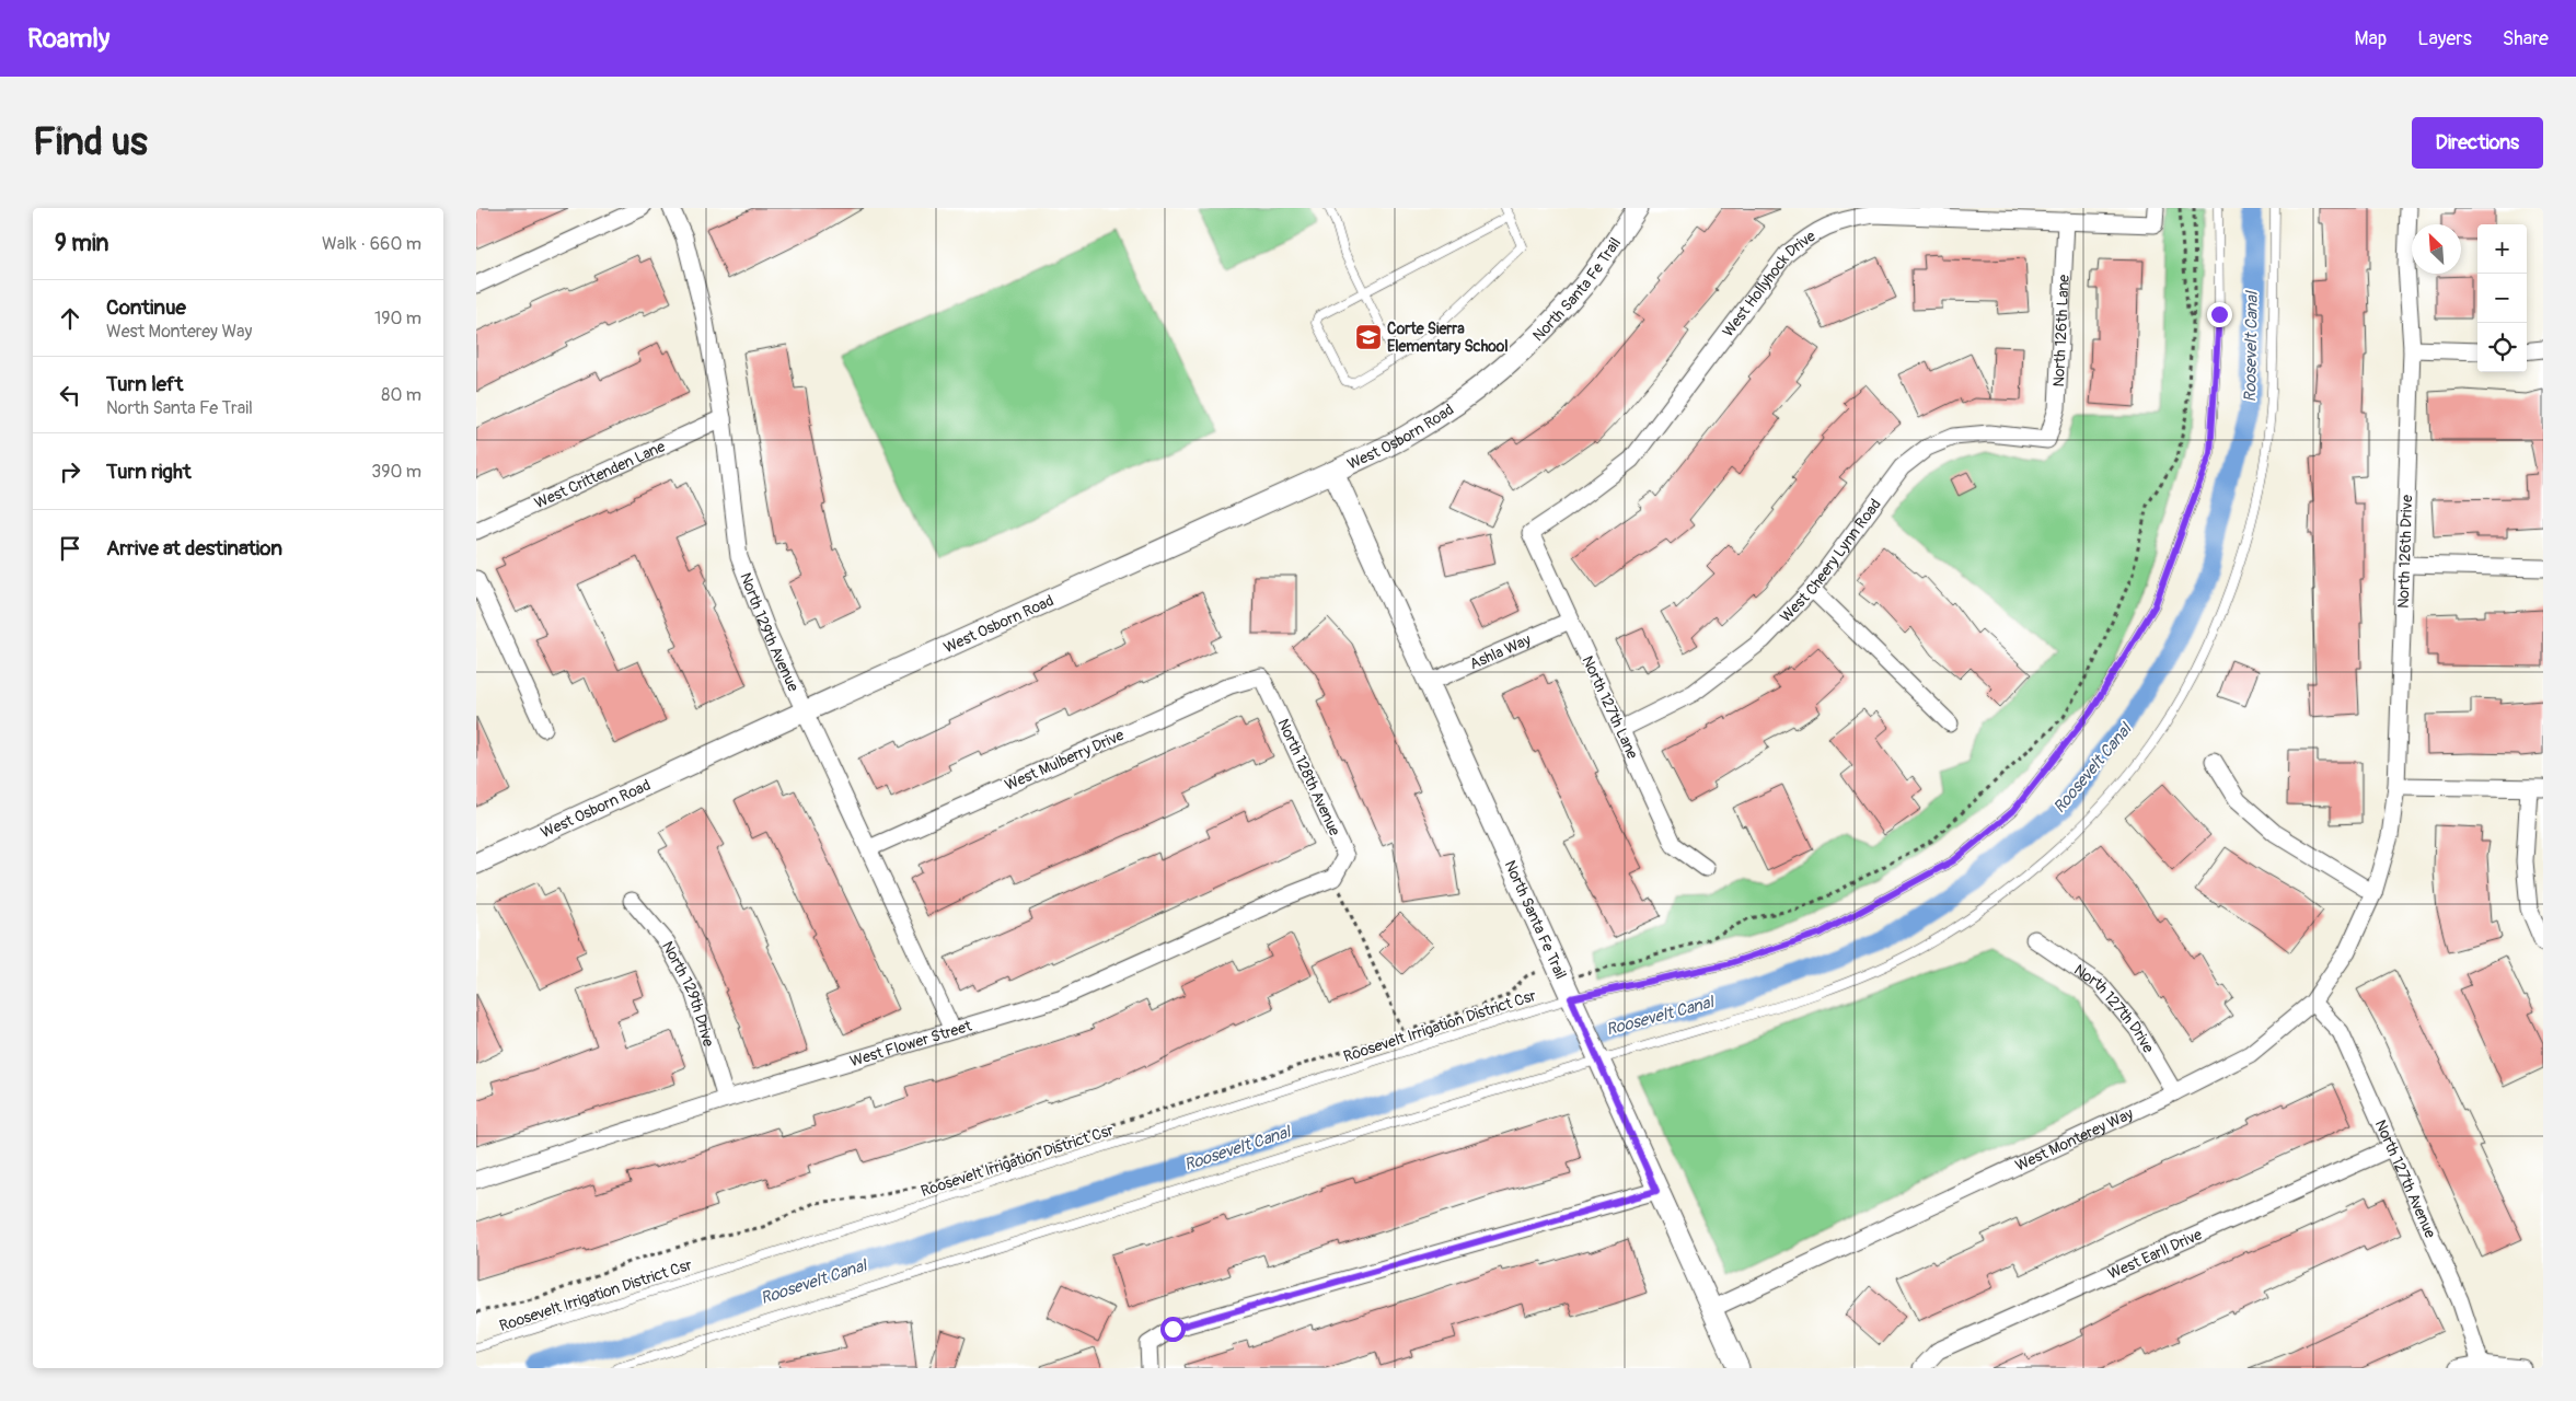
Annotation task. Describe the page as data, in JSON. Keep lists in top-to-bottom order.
{
  "streets": {
    "street": [
      "West Hollyhock Drive",
      "North Santa Fe Trail",
      "North 126th Lane",
      "West Osborn Road",
      "West Crittenden Lane",
      "North 126th Drive",
      "West Cheery Lynn Road",
      "North 129th Avenue",
      "Ashla Way",
      "North 127th Lane",
      "West Mulberry Drive",
      "North 128th Avenue",
      "North 129th Drive",
      "North 127th Drive",
      "West Flower Street",
      "West Monterey Way",
      "North 127th Avenue",
      "West Earll Drive"
    ],
    "lane": ["Roosevelt Irrigation District Csr"]
  },
  "crossings": [
    ["West Hollyhock Drive", "North 126th Lane"],
    ["West Hollyhock Drive", "North 127th Lane"],
    ["North Santa Fe Trail", "West Osborn Road"],
    ["North Santa Fe Trail", "Ashla Way"],
    ["North Santa Fe Trail", "Roosevelt Irrigation District Csr"],
    ["North Santa Fe Trail", "West Monterey Way"],
    ["North 126th Lane", "West Cheery Lynn Road"],
    ["West Osborn Road", "North 129th Avenue"],
    ["West Crittenden Lane", "North 129th Avenue"],
    ["North 126th Drive", "West Monterey Way"],
    ["West Cheery Lynn Road", "North 127th Lane"],
    ["North 129th Avenue", "West Mulberry Drive"],
    ["North 129th Avenue", "West Flower Street"],
    ["Ashla Way", "North 127th Lane"],
    ["West Mulberry Drive", "North 128th Avenue"],
    ["North 128th Avenue", "West Flower Street"],
    ["North 129th Drive", "West Flower Street"],
    ["North 127th Drive", "West Monterey Way"],
    ["West Monterey Way", "North 127th Avenue"],
    ["North 127th Avenue", "West Earll Drive"]
  ],
  "water": ["Roosevelt Canal"],
  "places": {
    "school or university": ["Corte Sierra Elementary School"]
  },
  "north": "top left",
  "page": {
    "header": "Roamly",
    "nav": ["Map", "Layers", "Share"],
    "buttons": "Directions",
    "title": "Find us",
    "heading": ["9 min", "Walk · 660 m"],
    "map_buttons": ["+", "−"],
    "list": [
      ["Continue", "West Monterey Way", "190 m"],
      ["Turn left", "North Santa Fe Trail", "80 m"],
      ["Turn right", "390 m"],
      "Arrive at destination"
    ]
  }
}
